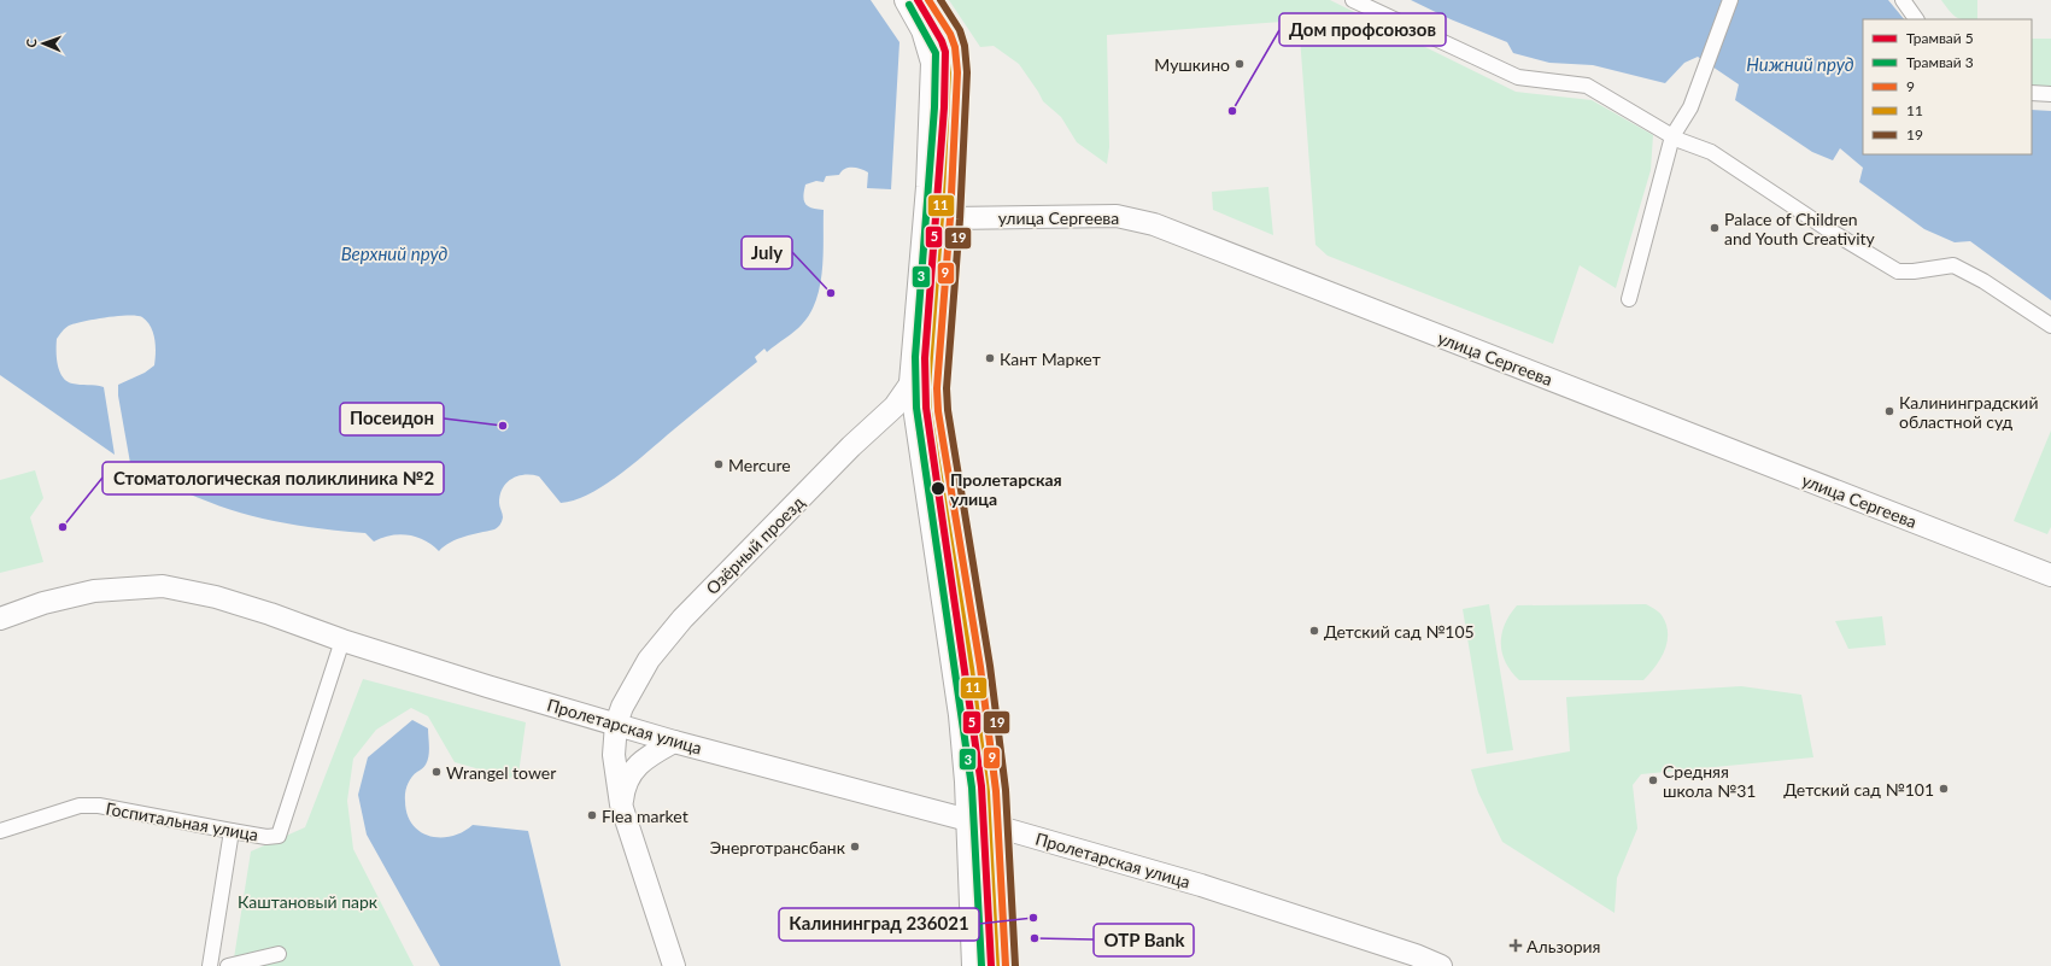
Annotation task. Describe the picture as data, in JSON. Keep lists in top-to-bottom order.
{
  "streets": {
    "main road": ["улица Сергеева", "Озёрный проезд", "Пролетарская улица"],
    "street": ["Госпитальная улица"]
  },
  "crossings": [
    ["Озёрный проезд", "Пролетарская улица"],
    ["Пролетарская улица", "Госпитальная улица"]
  ],
  "water": ["Нижний пруд", "Верхний пруд"],
  "parks": ["Каштановый парк"],
  "places": {
    "other": [
      "Мушкино",
      "Дом профсоюзов",
      "Palace of Children and Youth Creativity",
      "July",
      "Кант Маркет",
      "Калининградский областной суд",
      "Посеидон",
      "Mercure",
      "Пролетарская улица",
      "Стоматологическая поликлиника №2",
      "Детский сад №105",
      "Wrangel tower",
      "Средняя школа №31",
      "Детский сад №101",
      "Flea market",
      "Энерготрансбанк",
      "Калининград 236021",
      "OTP Bank"
    ],
    "health": ["Альзория"]
  },
  "lines": [
    "tram line 5",
    "transit line 9",
    "transit line 19",
    "tram line 3",
    "transit line 11"
  ],
  "legend": [
    "Трамвай 5",
    "Трамвай 3",
    "9",
    "11",
    "19"
  ],
  "north": "left"
}
